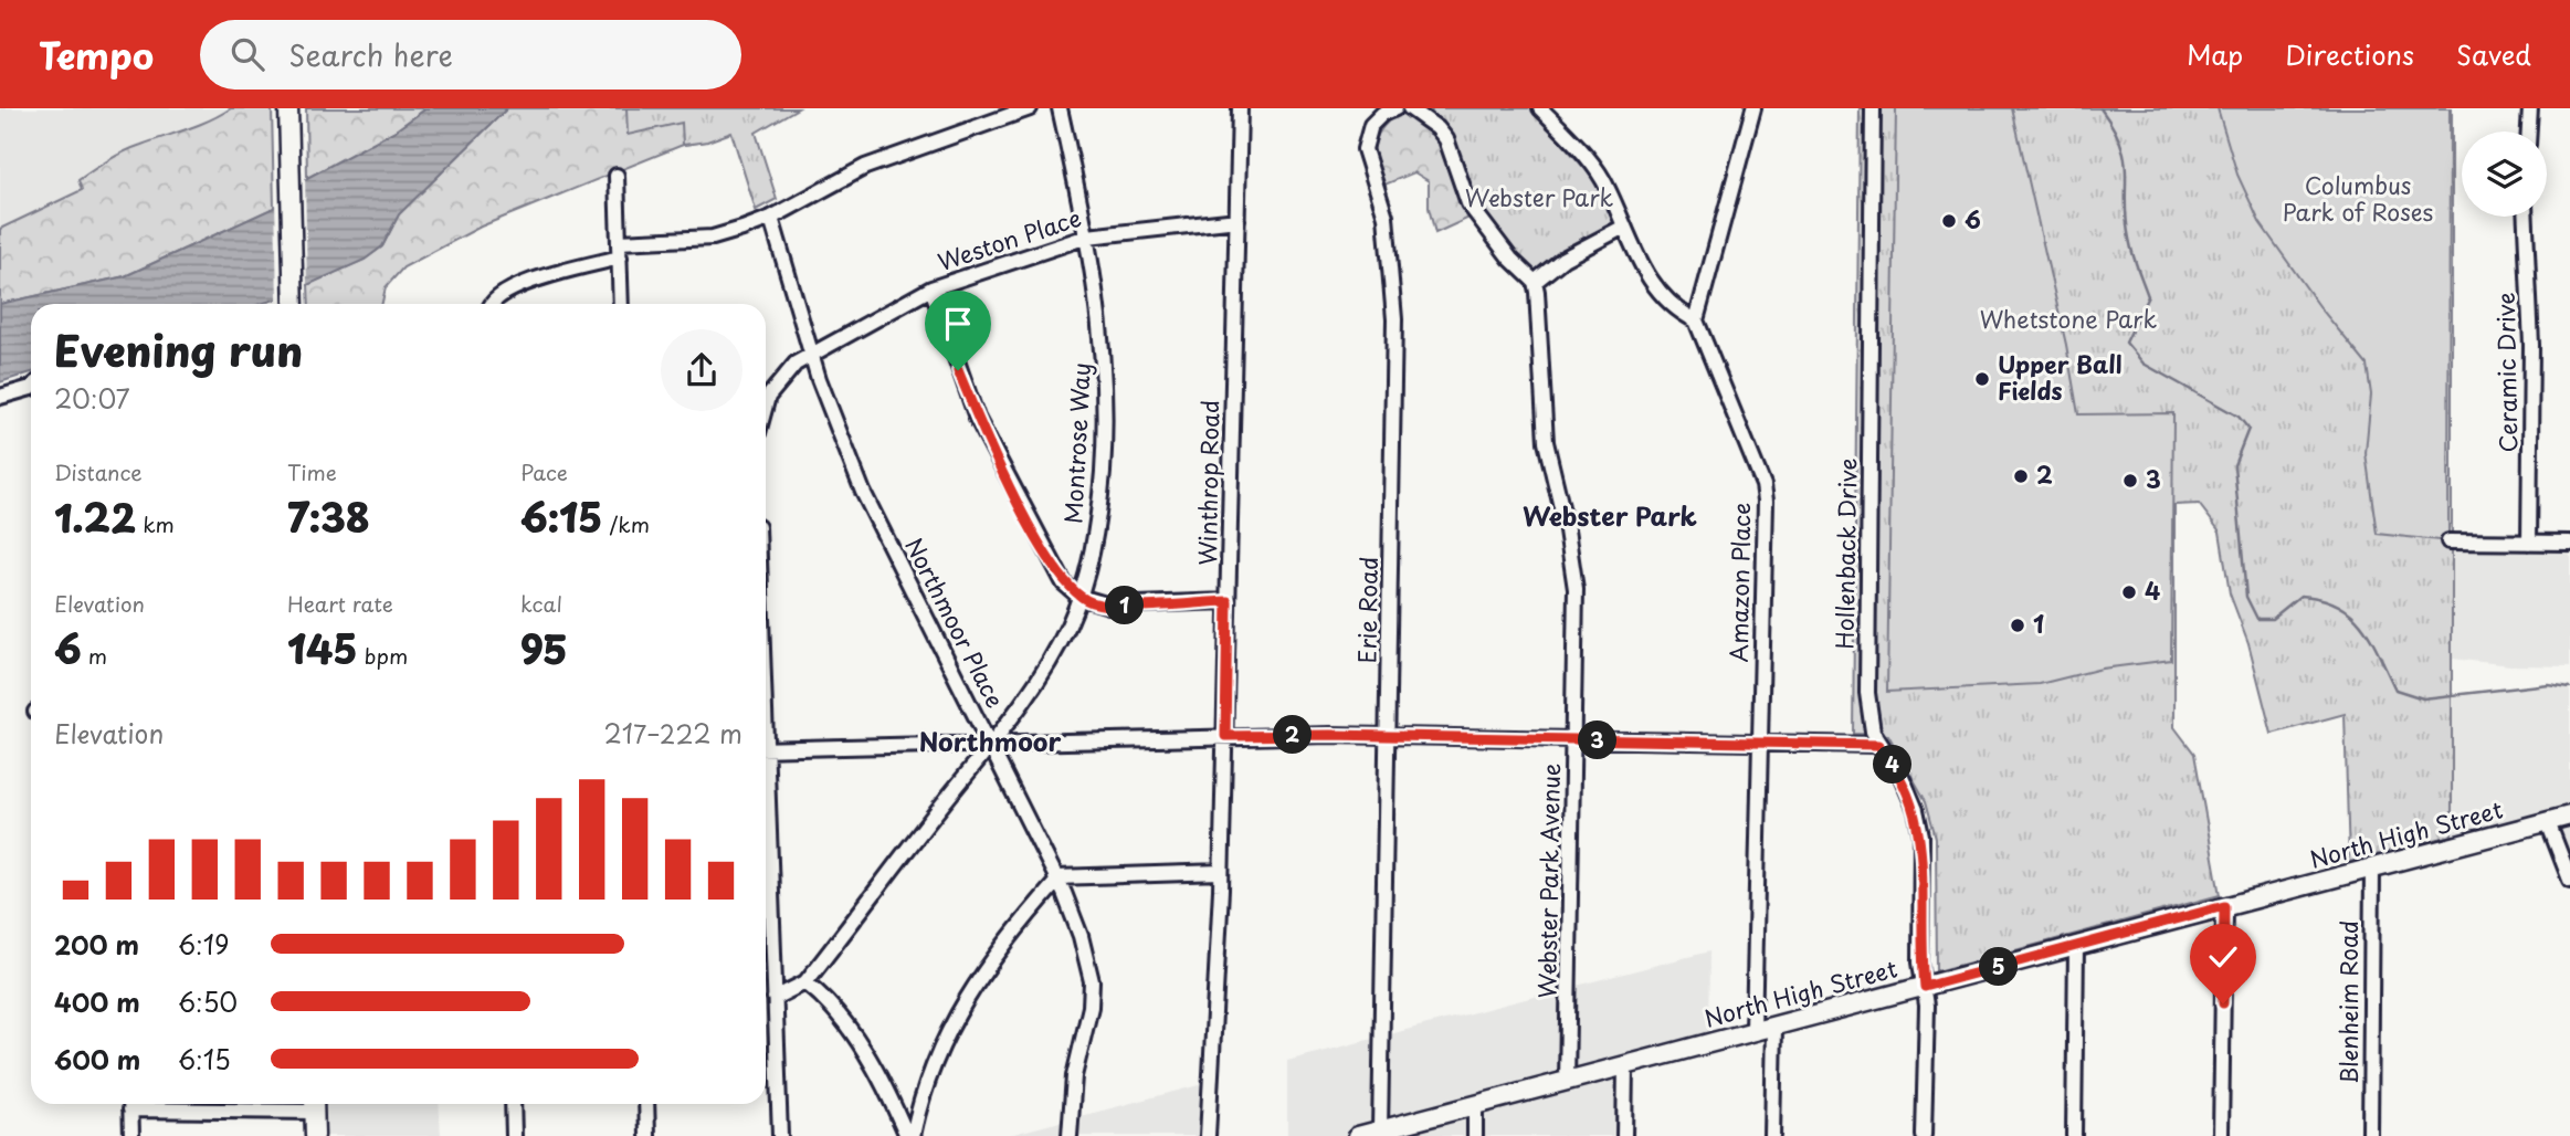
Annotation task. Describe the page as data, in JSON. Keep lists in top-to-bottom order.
{
  "streets": {
    "main road": ["North High Street"],
    "street": [
      "Weston Place",
      "Ceramic Drive",
      "Montrose Way",
      "Winthrop Road",
      "Hollenback Drive",
      "Amazon Place",
      "Erie Road",
      "Northmoor Place",
      "Webster Park Avenue",
      "Blenheim Road"
    ]
  },
  "crossings": [
    ["Weston Place", "Montrose Way"],
    ["Weston Place", "Winthrop Road"],
    ["Weston Place", "Northmoor Place"],
    ["Montrose Way", "Northmoor Place"],
    ["Hollenback Drive", "North High Street"],
    ["Amazon Place", "North High Street"],
    ["Erie Road", "North High Street"],
    ["North High Street", "Webster Park Avenue"],
    ["North High Street", "Blenheim Road"]
  ],
  "districts": ["Webster Park", "Northmoor"],
  "parks": ["Columbus Park of Roses", "Webster Park", "Whetstone Park"],
  "places": [
    "6",
    "Upper Ball Fields",
    "2",
    "3",
    "4",
    "1"
  ],
  "page": {
    "header": "Tempo",
    "search": "Search here",
    "nav": ["Map", "Directions", "Saved"],
    "heading": ["Evening run", "20:07"],
    "stats": [
      ["Distance", "1.22 km"],
      ["Time", "7:38"],
      ["Pace", "6:15 /km"],
      ["Elevation", "6 m"],
      ["Heart rate", "145 bpm"],
      ["kcal", "95"]
    ],
    "pins": [
      "1",
      "2",
      "3",
      "4",
      "5"
    ],
    "chart": ["Elevation", "217–222 m"],
    "list": [
      {
        "name": "200 m",
        "note": "6:19"
      },
      {
        "name": "400 m",
        "note": "6:50"
      },
      {
        "name": "600 m",
        "note": "6:15"
      }
    ]
  }
}
